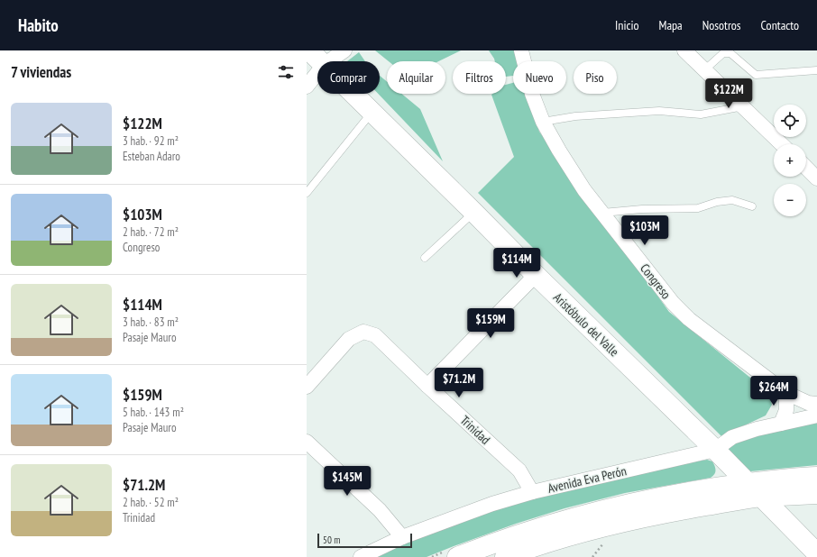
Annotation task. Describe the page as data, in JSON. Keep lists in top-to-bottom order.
{
  "streets": {
    "main road": ["Aristóbulo del Valle"],
    "street": ["Congreso", "Trinidad", "Avenida Eva Perón"]
  },
  "crossings": [
    ["Aristóbulo del Valle", "Avenida Eva Perón"],
    ["Trinidad", "Avenida Eva Perón"]
  ],
  "scale_bar": "50 m",
  "page": {
    "header": "Habito",
    "nav": [
      "Inicio",
      "Mapa",
      "Nosotros",
      "Contacto"
    ],
    "heading": "7 viviendas",
    "chip": [
      "Comprar",
      "Alquilar",
      "Filtros",
      "Nuevo",
      "Piso"
    ],
    "price": [
      "$122M",
      "$103M",
      "$114M",
      "$159M",
      "$71.2M",
      "$264M",
      "$145M"
    ],
    "list": [
      {
        "name": "$122M",
        "note": "3 hab. · 92 m² · Esteban Adaro"
      },
      {
        "name": "$103M",
        "note": "2 hab. · 72 m² · Congreso"
      },
      {
        "name": "$114M",
        "note": "3 hab. · 83 m² · Pasaje Mauro"
      },
      {
        "name": "$159M",
        "note": "5 hab. · 143 m² · Pasaje Mauro"
      },
      {
        "name": "$71.2M",
        "note": "2 hab. · 52 m² · Trinidad"
      }
    ],
    "map_buttons": ["+", "−"],
    "scale": "50 m"
  }
}
